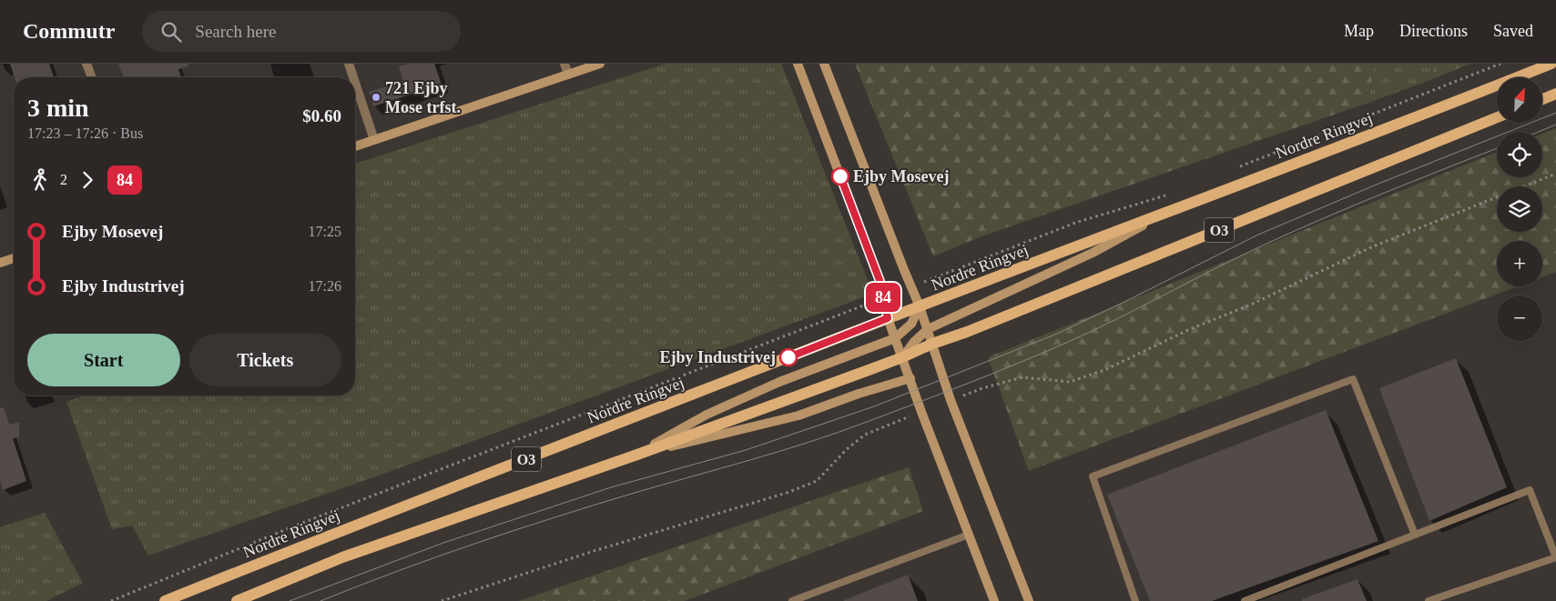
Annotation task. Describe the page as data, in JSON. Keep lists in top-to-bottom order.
{
  "streets": {
    "main road": ["Nordre Ringvej", "O3"]
  },
  "places": ["721 Ejby Mose trfst.", "Ejby Mosevej", "Ejby Industrivej"],
  "lines": ["bus line 84"],
  "north": "top right",
  "page": {
    "header": "Commutr",
    "search": "Search here",
    "nav": ["Map", "Directions", "Saved"],
    "on_map": "84",
    "map_buttons": ["+", "−"],
    "heading": ["3 min", "17:23 – 17:26 · Bus", "$0.60"],
    "legs": ["2", "84"],
    "list": [
      {
        "name": "Ejby Mosevej",
        "value": "17:25"
      },
      {
        "name": "Ejby Industrivej",
        "value": "17:26"
      }
    ],
    "buttons": ["Start", "Tickets"]
  }
}
